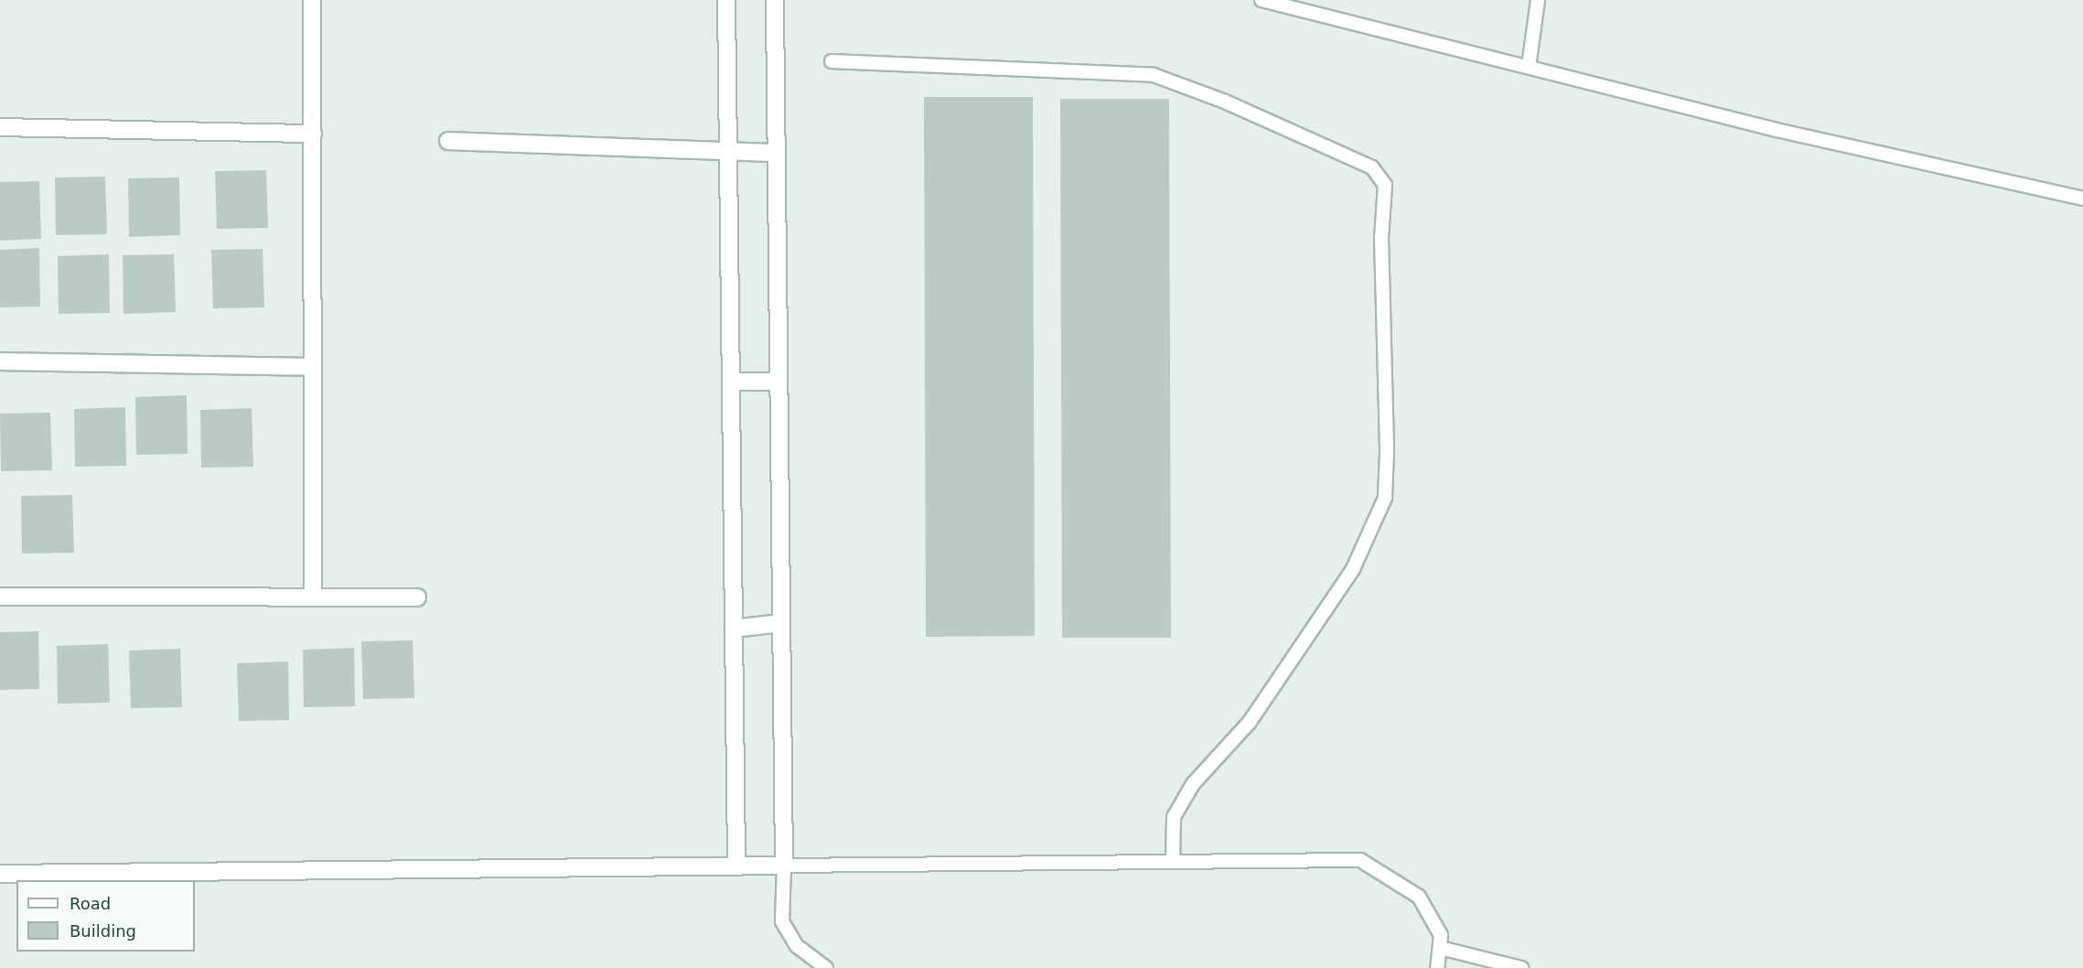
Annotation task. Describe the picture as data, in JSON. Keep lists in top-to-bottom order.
{
  "legend": ["Road", "Building"]
}
